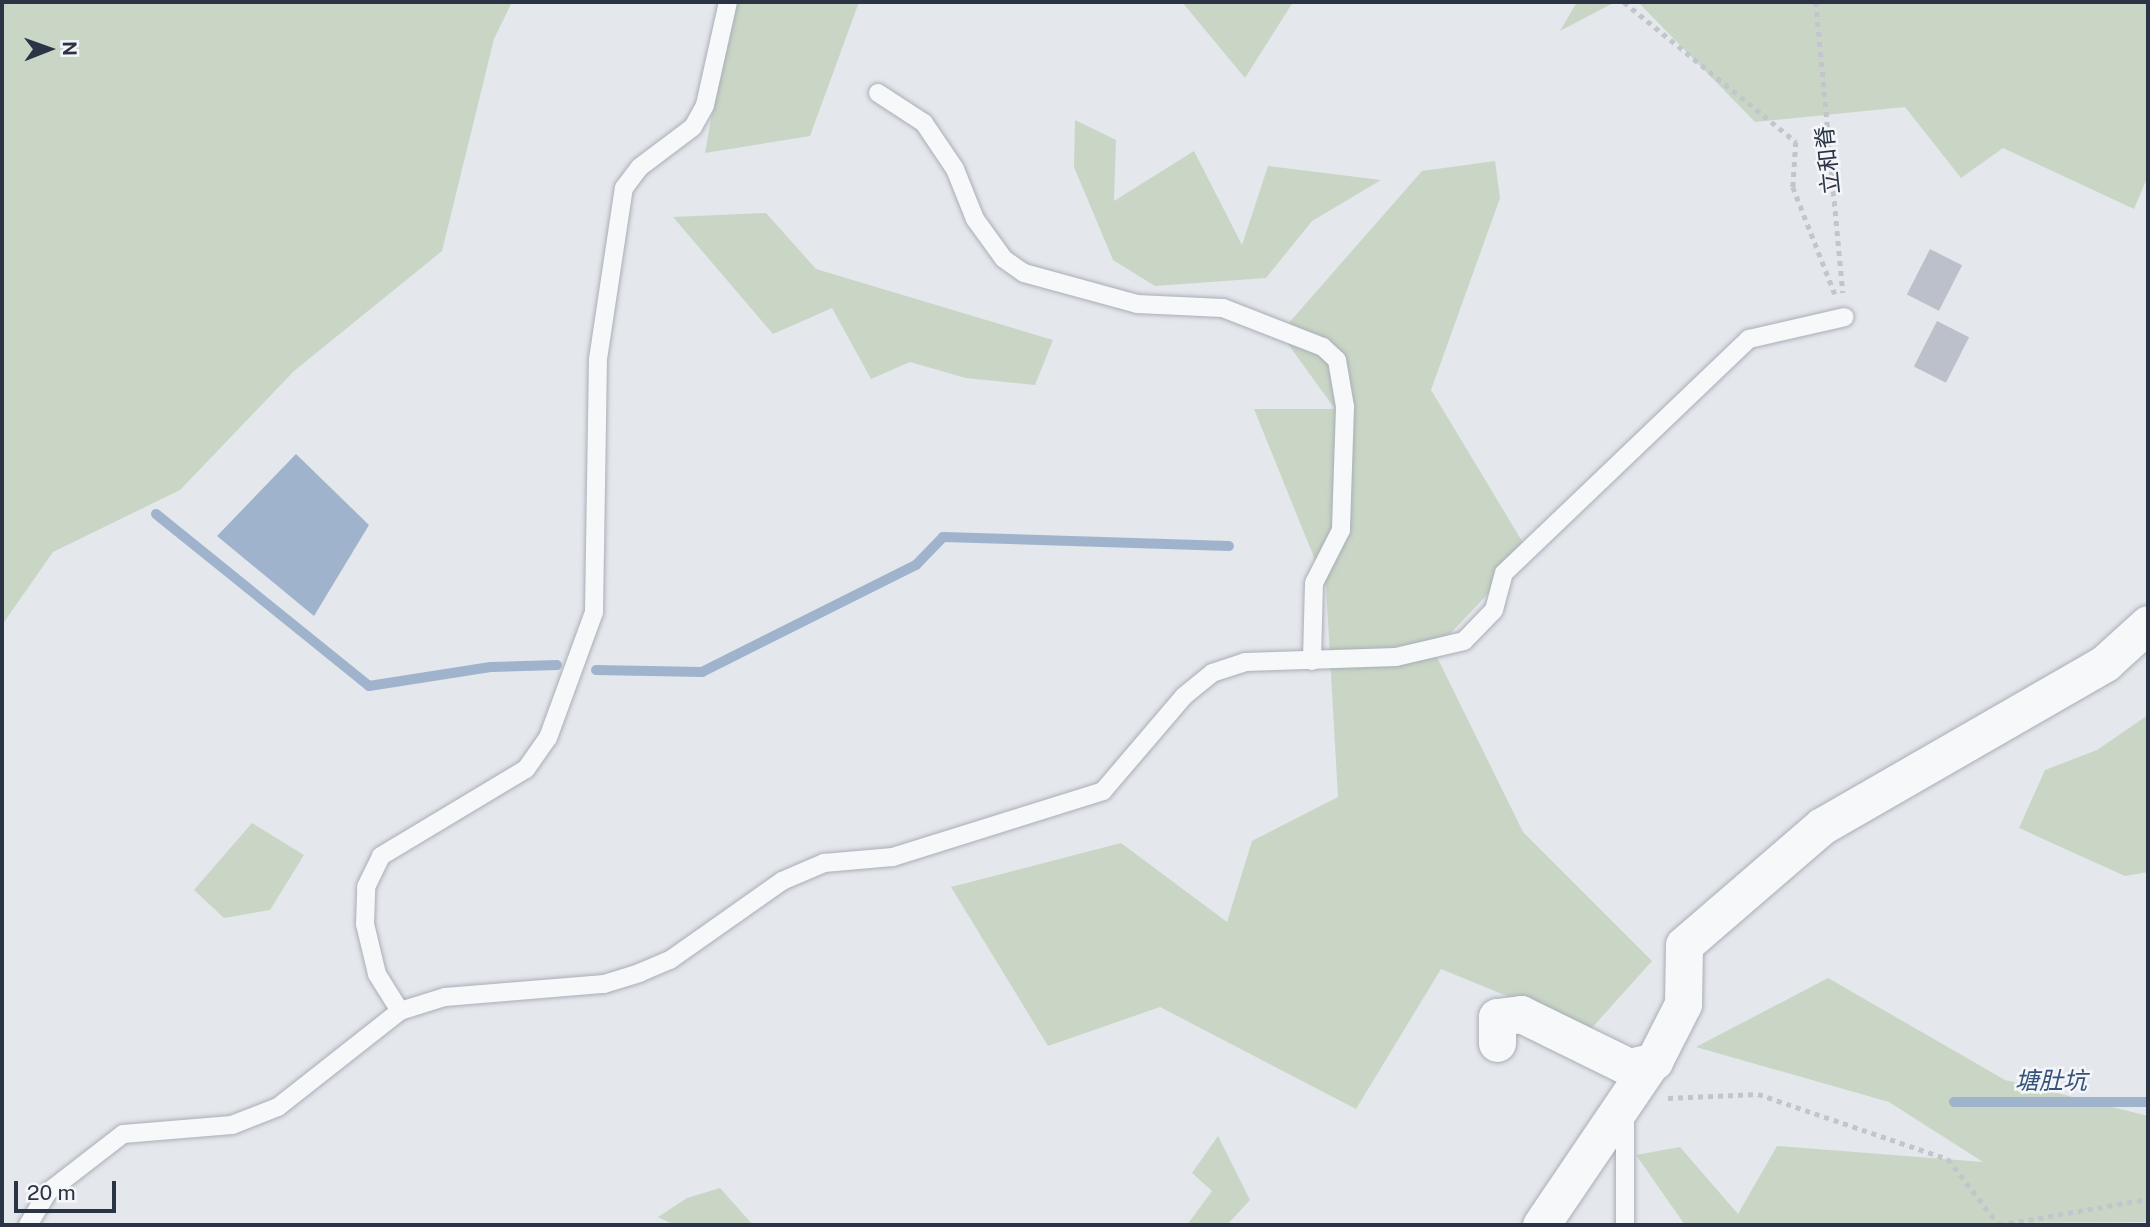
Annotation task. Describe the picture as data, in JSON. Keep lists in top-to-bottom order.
{
  "streets": {
    "path": ["立和脊"]
  },
  "water": ["塘肚坑"],
  "scale_bar": "20 m",
  "north": "right"
}
